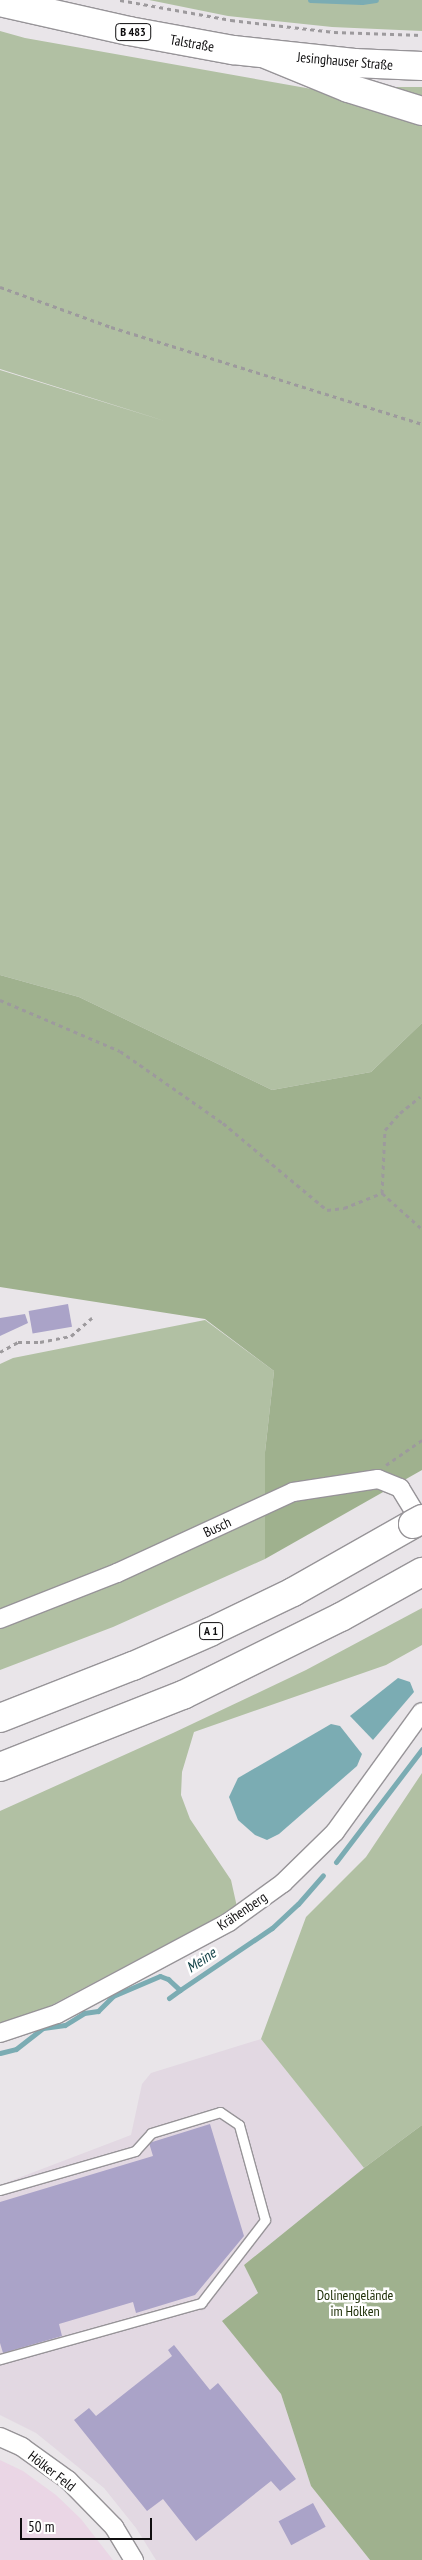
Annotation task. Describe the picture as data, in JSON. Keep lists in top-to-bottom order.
{
  "streets": {
    "main road": [
      "B 483",
      "Talstraße",
      "Jesinghauser Straße",
      "A 1"
    ],
    "street": ["Busch", "Krähenberg", "Hölker Feld"]
  },
  "crossings": [
    ["Talstraße", "Jesinghauser Straße"],
    ["Busch", "A 1"]
  ],
  "water": ["Meine"],
  "parks": ["Dolinengelände im Hölken"],
  "scale_bar": "50 m"
}
